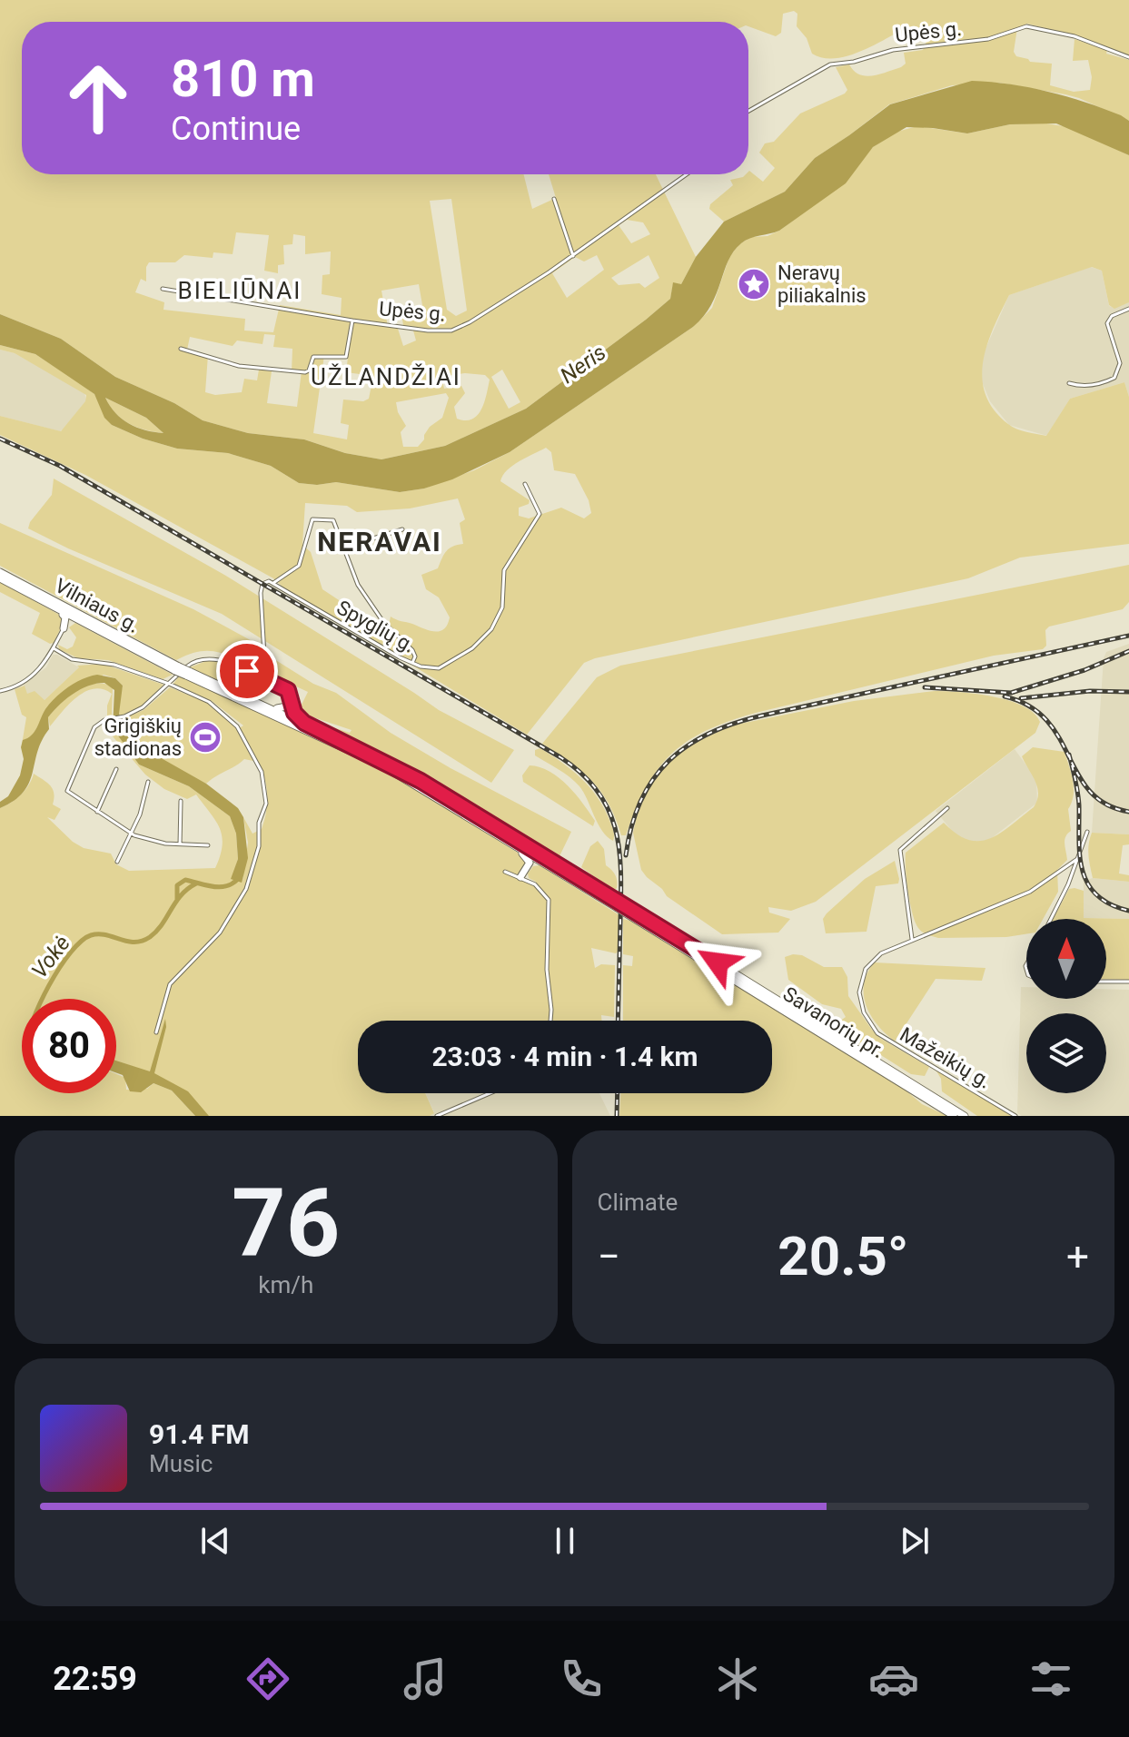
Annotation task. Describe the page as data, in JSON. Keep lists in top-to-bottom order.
{
  "streets": {
    "highway": ["Vilniaus g.", "Savanorių pr."],
    "street": ["Upės g.", "Spyglių g.", "Mažeikių g."]
  },
  "districts": ["BIELIŪNAI", "UŽLANDŽIAI", "NERAVAI"],
  "water": ["Neris", "Vokė"],
  "places": {
    "place": ["Neravų piliakalnis"],
    "sports": ["Grigiškių stadionas"]
  },
  "north": "top",
  "page": {
    "turn": ["810 m", "Continue"],
    "limit": "80",
    "trip": "23:03 · 4 min · 1.4 km",
    "tile": [
      ["76", "km/h"],
      "Climate"
    ],
    "heat": ["−", "20.5°", "+"],
    "song": ["91.4 FM", "Music"],
    "tabs": "22:59"
  }
}
